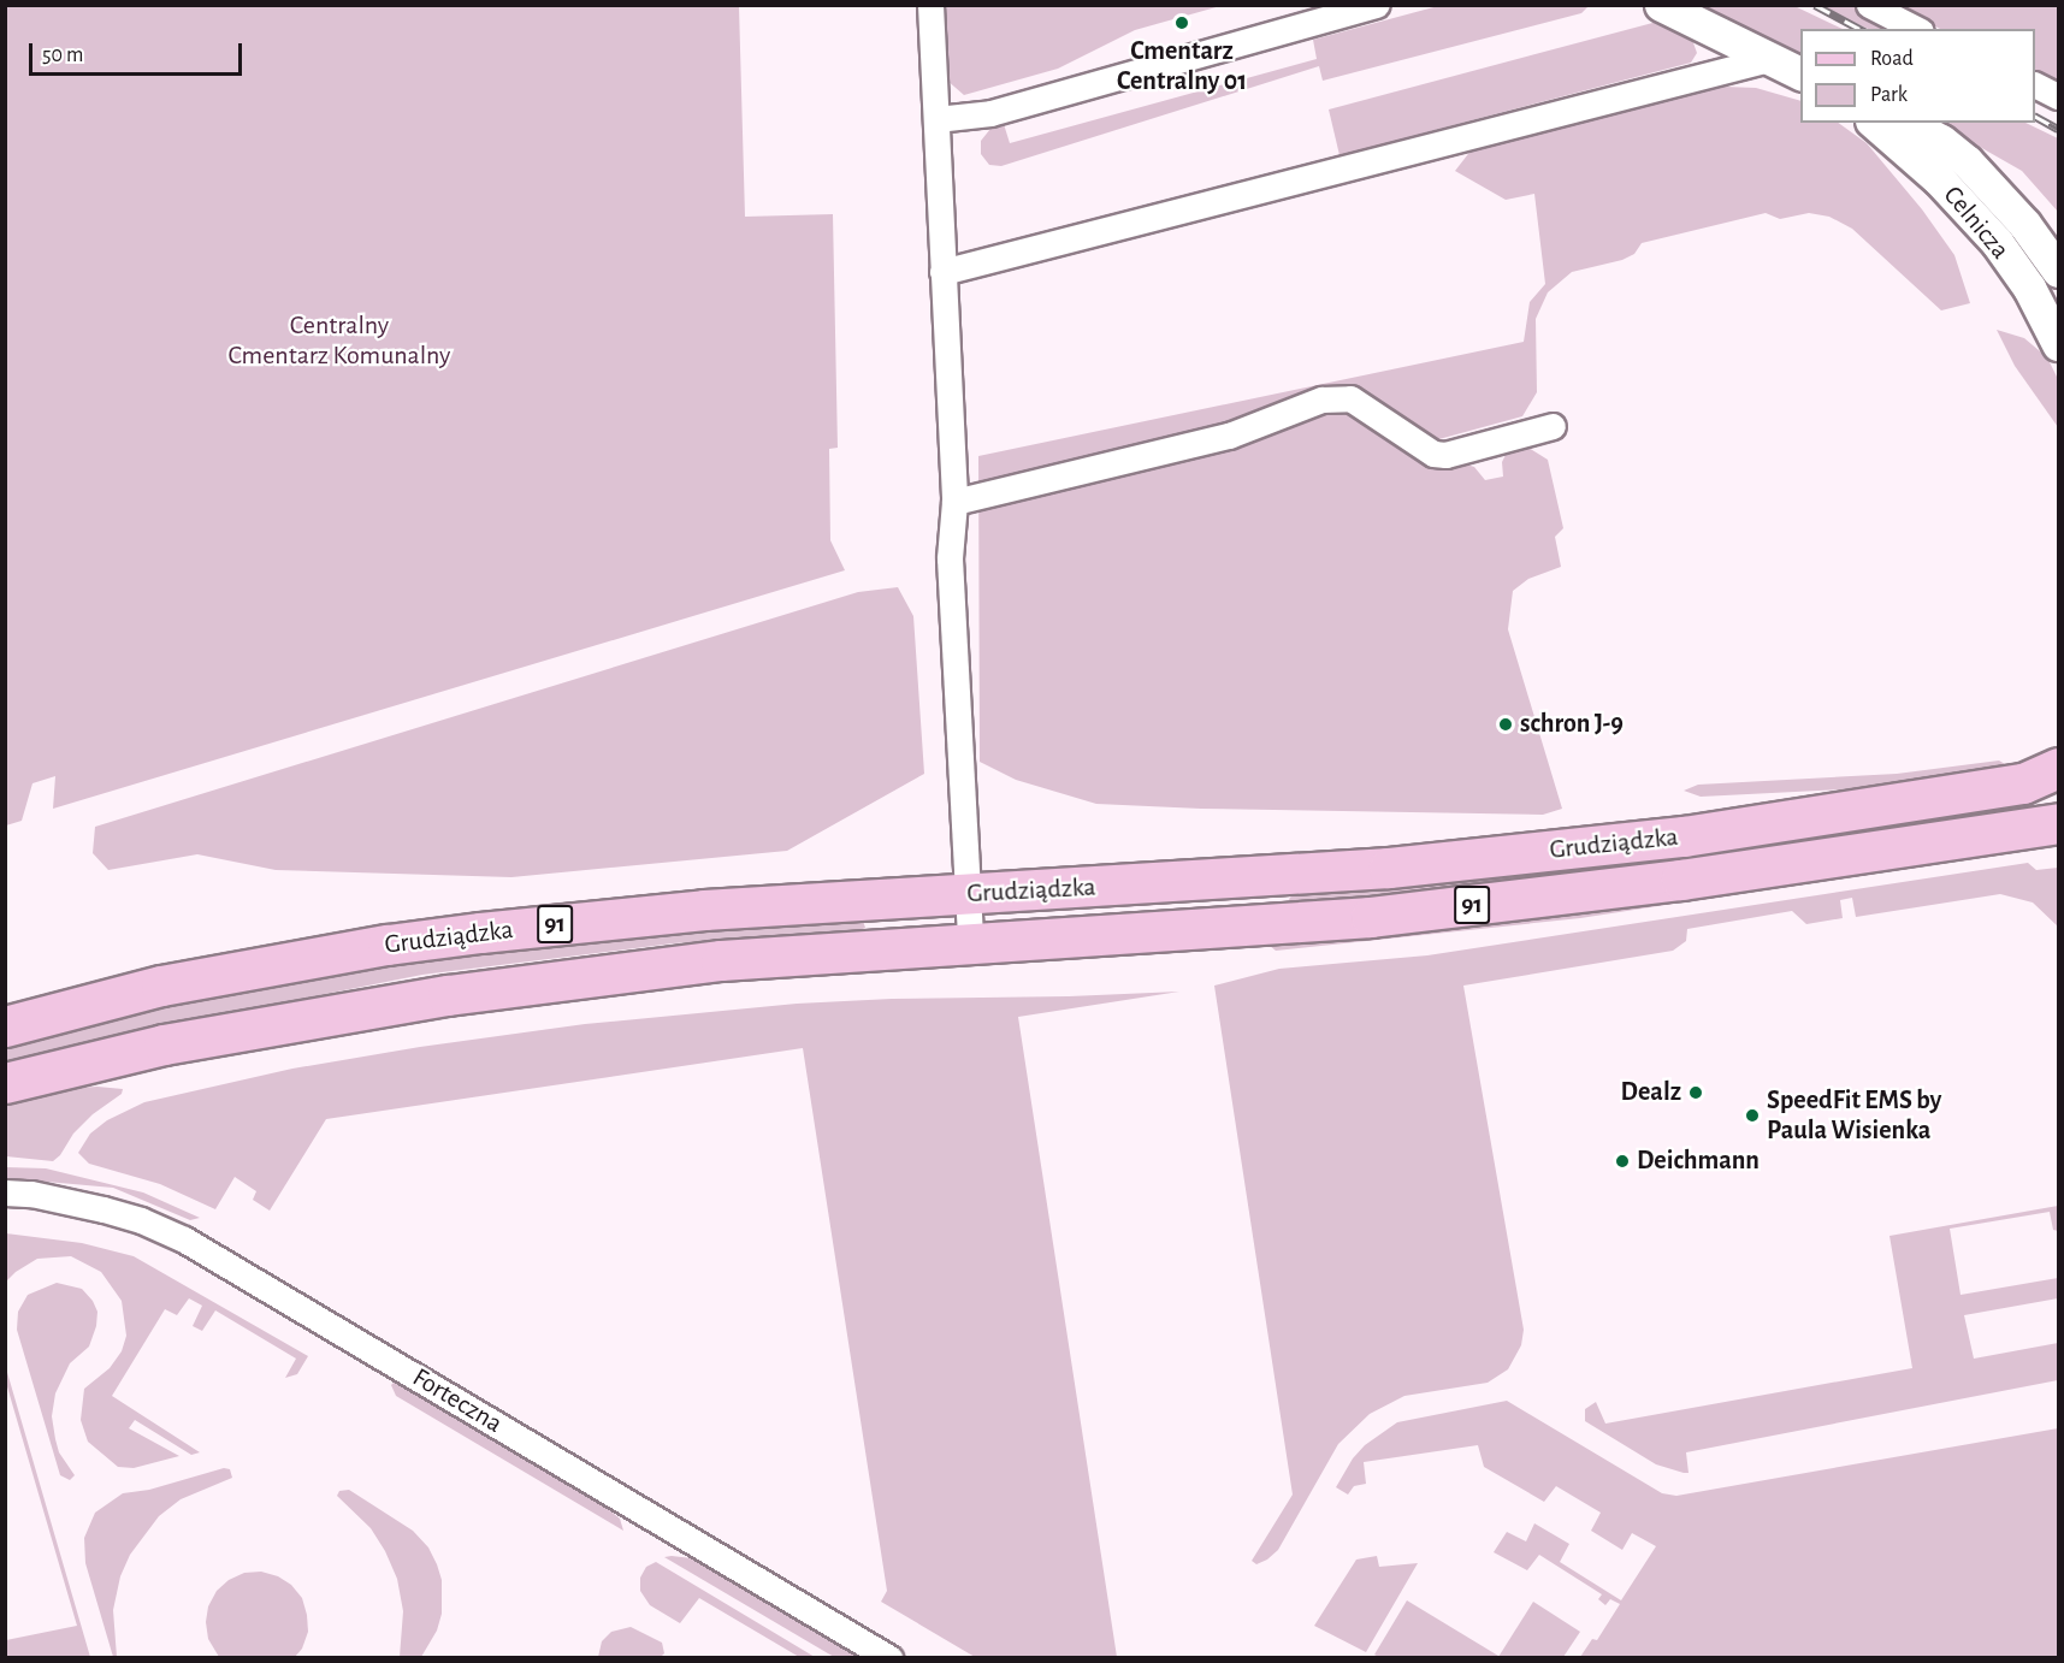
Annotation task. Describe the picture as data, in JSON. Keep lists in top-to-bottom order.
{
  "streets": {
    "main road": ["Grudziądzka", "91"],
    "street": ["Celnicza", "Forteczna"]
  },
  "parks": ["Centralny Cmentarz Komunalny"],
  "places": [
    "Cmentarz Centralny 01",
    "schron J-9",
    "Dealz",
    "SpeedFit EMS by Paula Wisienka",
    "Deichmann"
  ],
  "legend": ["Road", "Park"],
  "scale_bar": "50 m"
}
